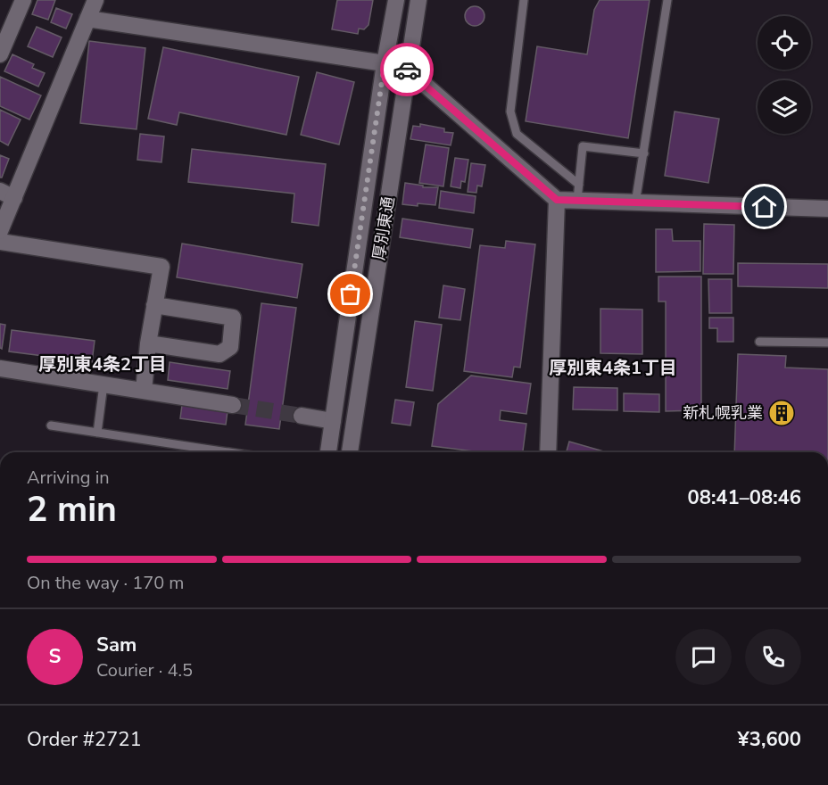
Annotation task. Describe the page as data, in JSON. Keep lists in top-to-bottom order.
{
  "streets": {
    "street": ["厚別東通"]
  },
  "districts": ["厚別東4条2丁目", "厚別東4条1丁目"],
  "places": {
    "building": ["新札幌乳業"]
  },
  "page": {
    "heading": ["2 min", "Arriving in", "08:41–08:46"],
    "panel": [
      "Sam",
      "Courier · 4.5",
      "Order #2721",
      "¥3,600"
    ],
    "bar": "On the way · 170 m",
    "round": "S"
  }
}
